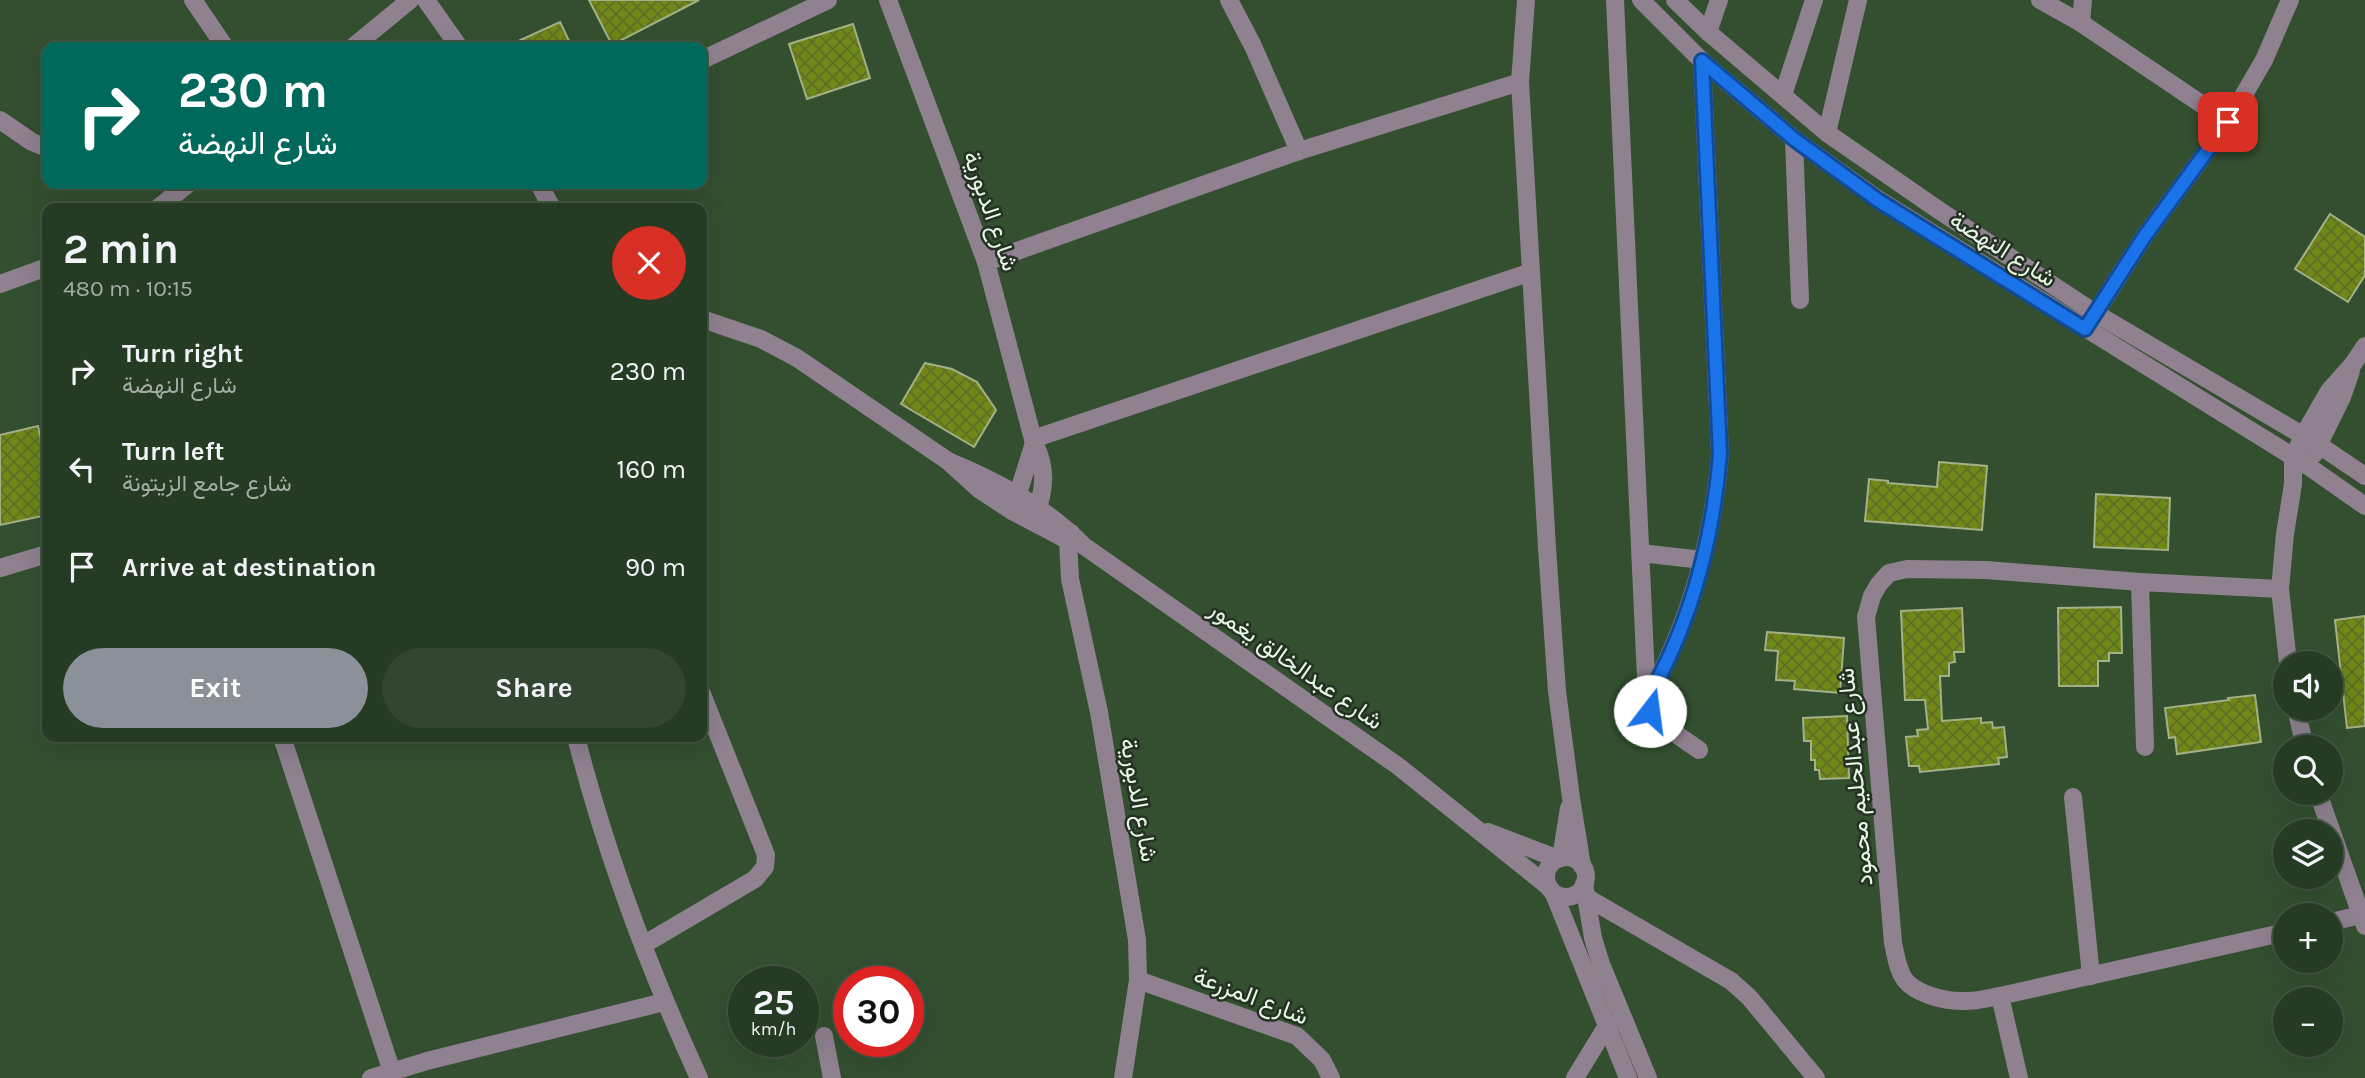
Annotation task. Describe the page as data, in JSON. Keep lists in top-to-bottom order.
{
  "streets": {
    "street": [
      "شارع الدبورية",
      "شارع النهضة",
      "شارع عبدالخالق يغمور",
      "شارع عبدالحليم محمود",
      "شارع المزرعة"
    ]
  },
  "crossings": [
    ["شارع الدبورية", "شارع عبدالخالق يغمور"],
    ["شارع الدبورية", "شارع المزرعة"]
  ],
  "page": {
    "turn": ["230 m", "شارع النهضة"],
    "heading": ["2 min", "480 m · 10:15"],
    "list": [
      {
        "name": "Turn right",
        "note": "شارع النهضة",
        "value": "230 m"
      },
      {
        "name": "Turn left",
        "note": "شارع جامع الزيتونة",
        "value": "160 m"
      },
      {
        "name": "Arrive at destination",
        "value": "90 m"
      }
    ],
    "buttons": ["Exit", "Share"],
    "map_buttons": ["+", "−"],
    "speed": "25 km/h",
    "limit": "30"
  }
}
